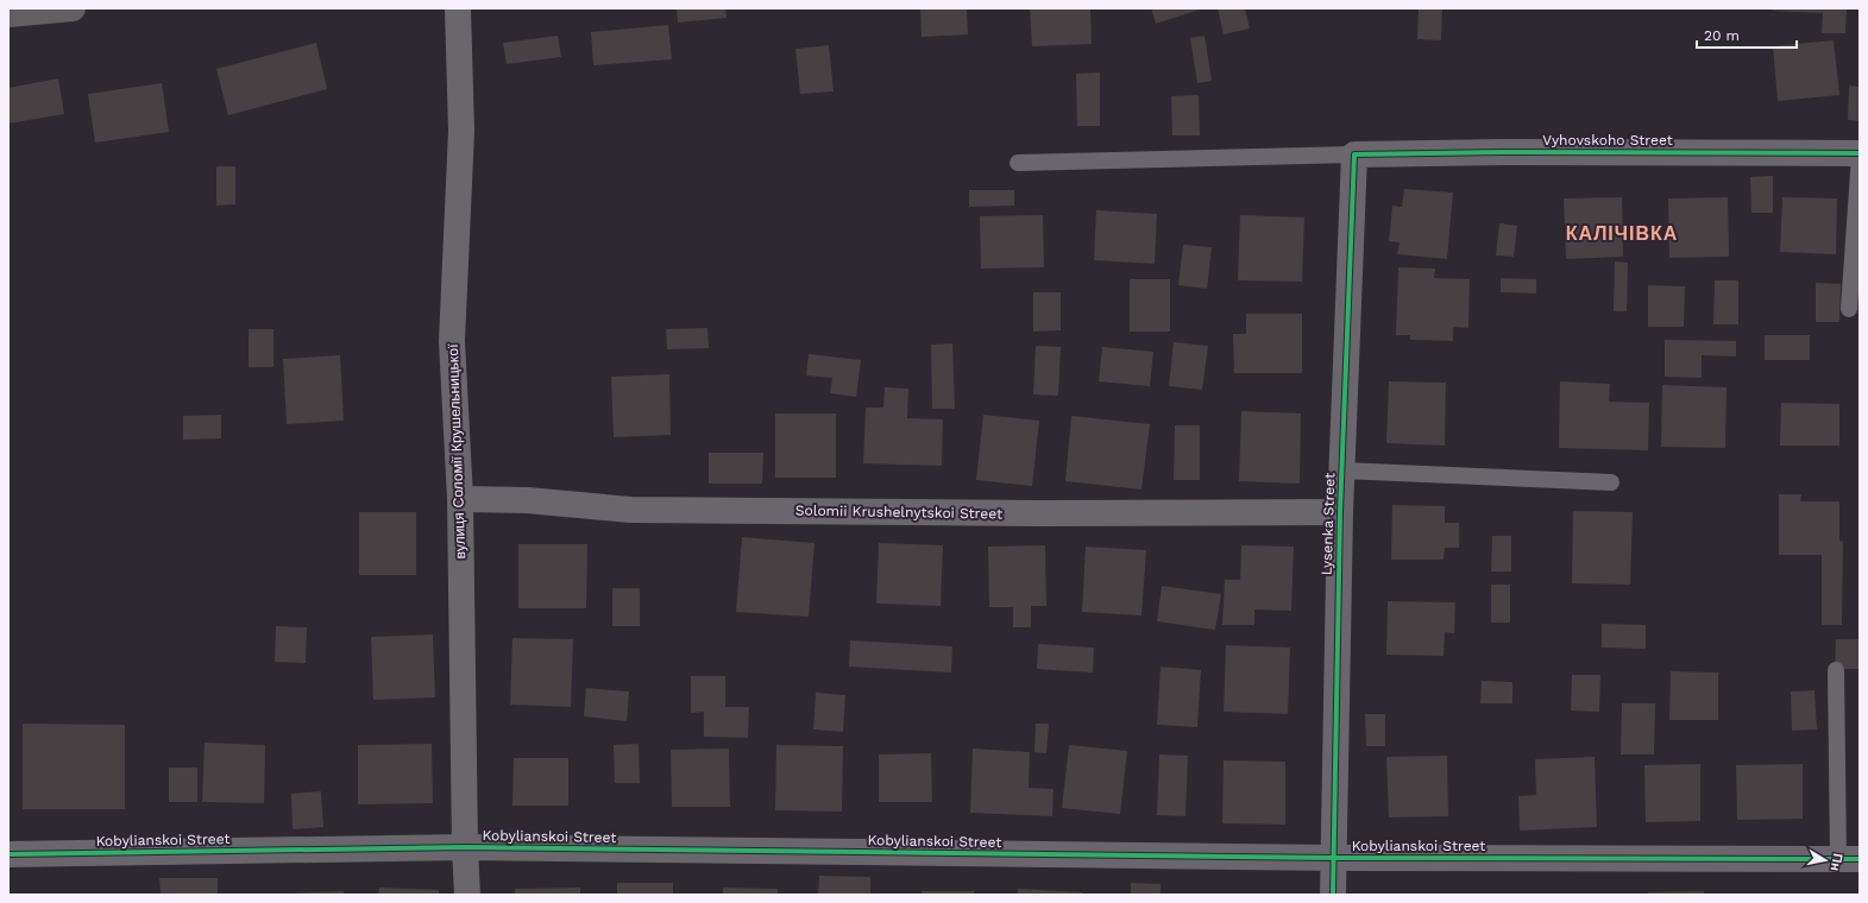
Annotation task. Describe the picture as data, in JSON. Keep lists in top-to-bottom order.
{
  "streets": {
    "street": [
      "Vyhovskoho Street",
      "вулиця Соломії Крушельницької",
      "Solomii Krushelnytskoi Street",
      "Lysenka Street",
      "Kobylianskoi Street"
    ]
  },
  "crossings": [
    ["Vyhovskoho Street", "Lysenka Street"],
    ["вулиця Соломії Крушельницької", "Solomii Krushelnytskoi Street"],
    ["вулиця Соломії Крушельницької", "Kobylianskoi Street"],
    ["Solomii Krushelnytskoi Street", "Lysenka Street"],
    ["Lysenka Street", "Kobylianskoi Street"]
  ],
  "districts": ["КАЛІЧІВКА"],
  "scale_bar": "20 m",
  "north": "right"
}
